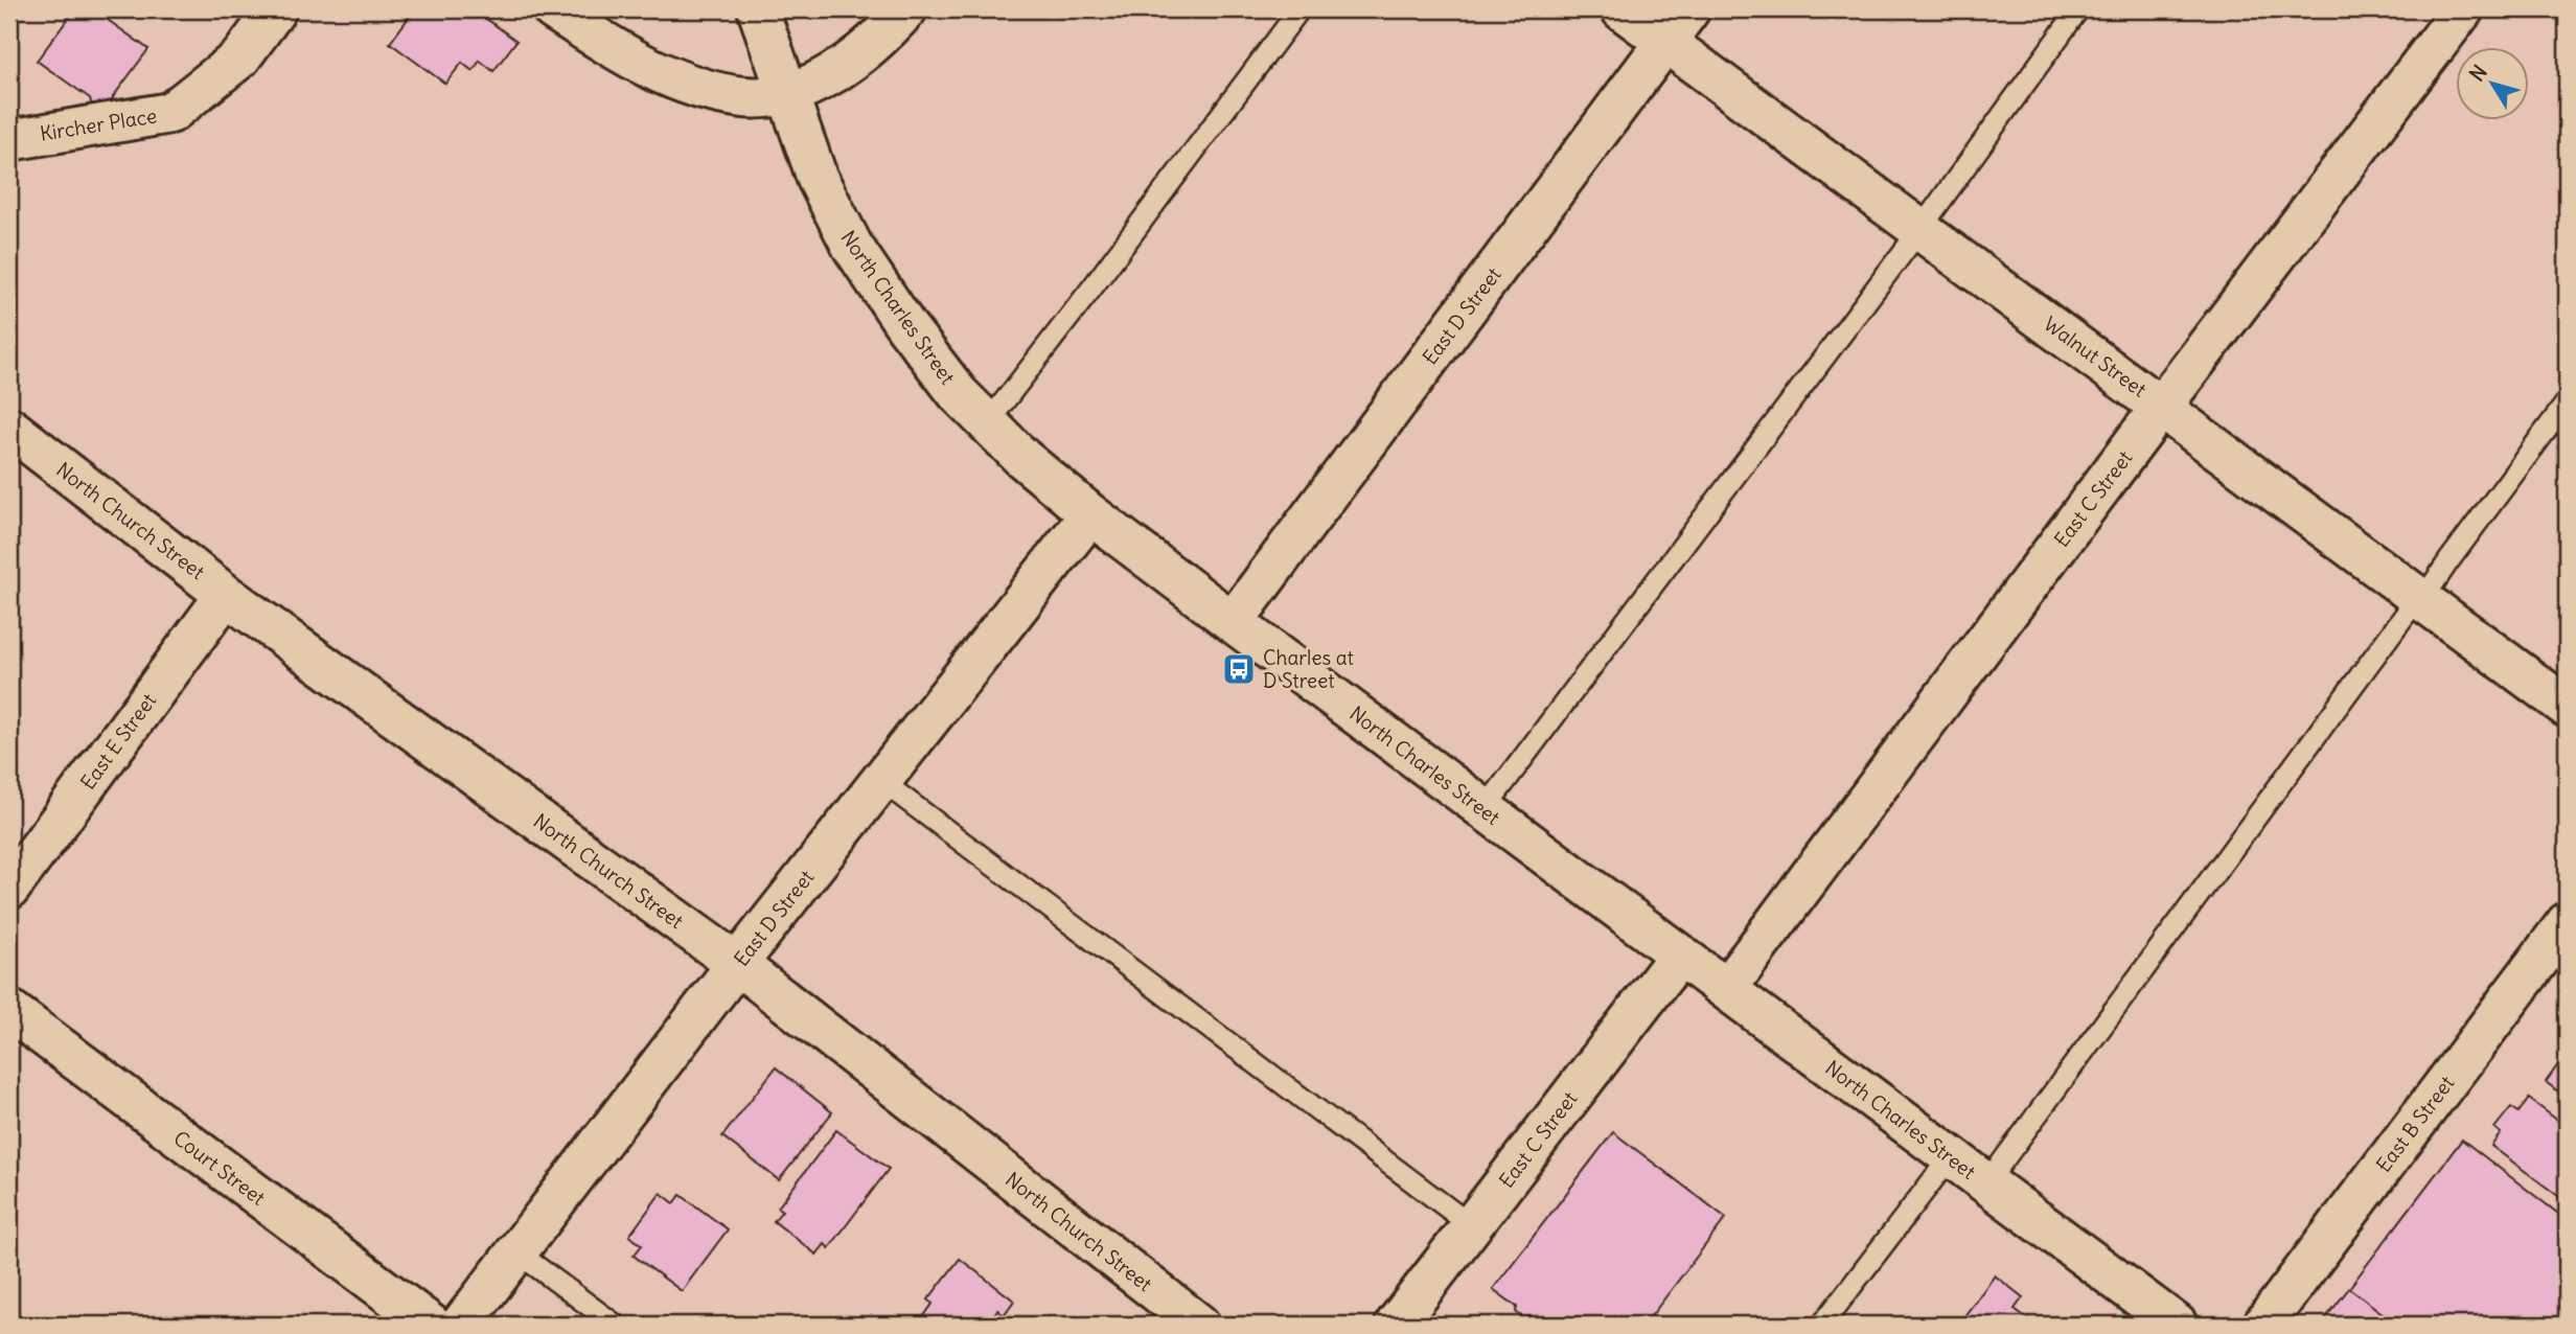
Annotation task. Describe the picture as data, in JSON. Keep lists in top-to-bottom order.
{
  "streets": {
    "street": [
      "Kircher Place",
      "North Charles Street",
      "East D Street",
      "Walnut Street",
      "East C Street",
      "North Church Street",
      "East E Street",
      "East B Street",
      "Court Street"
    ]
  },
  "crossings": [
    ["North Charles Street", "East D Street"],
    ["North Charles Street", "East C Street"],
    ["East D Street", "Walnut Street"],
    ["East D Street", "North Church Street"],
    ["Walnut Street", "East C Street"],
    ["North Church Street", "East E Street"]
  ],
  "places": {
    "bus stop": ["Charles at D Street"]
  },
  "north": "top left"
}
